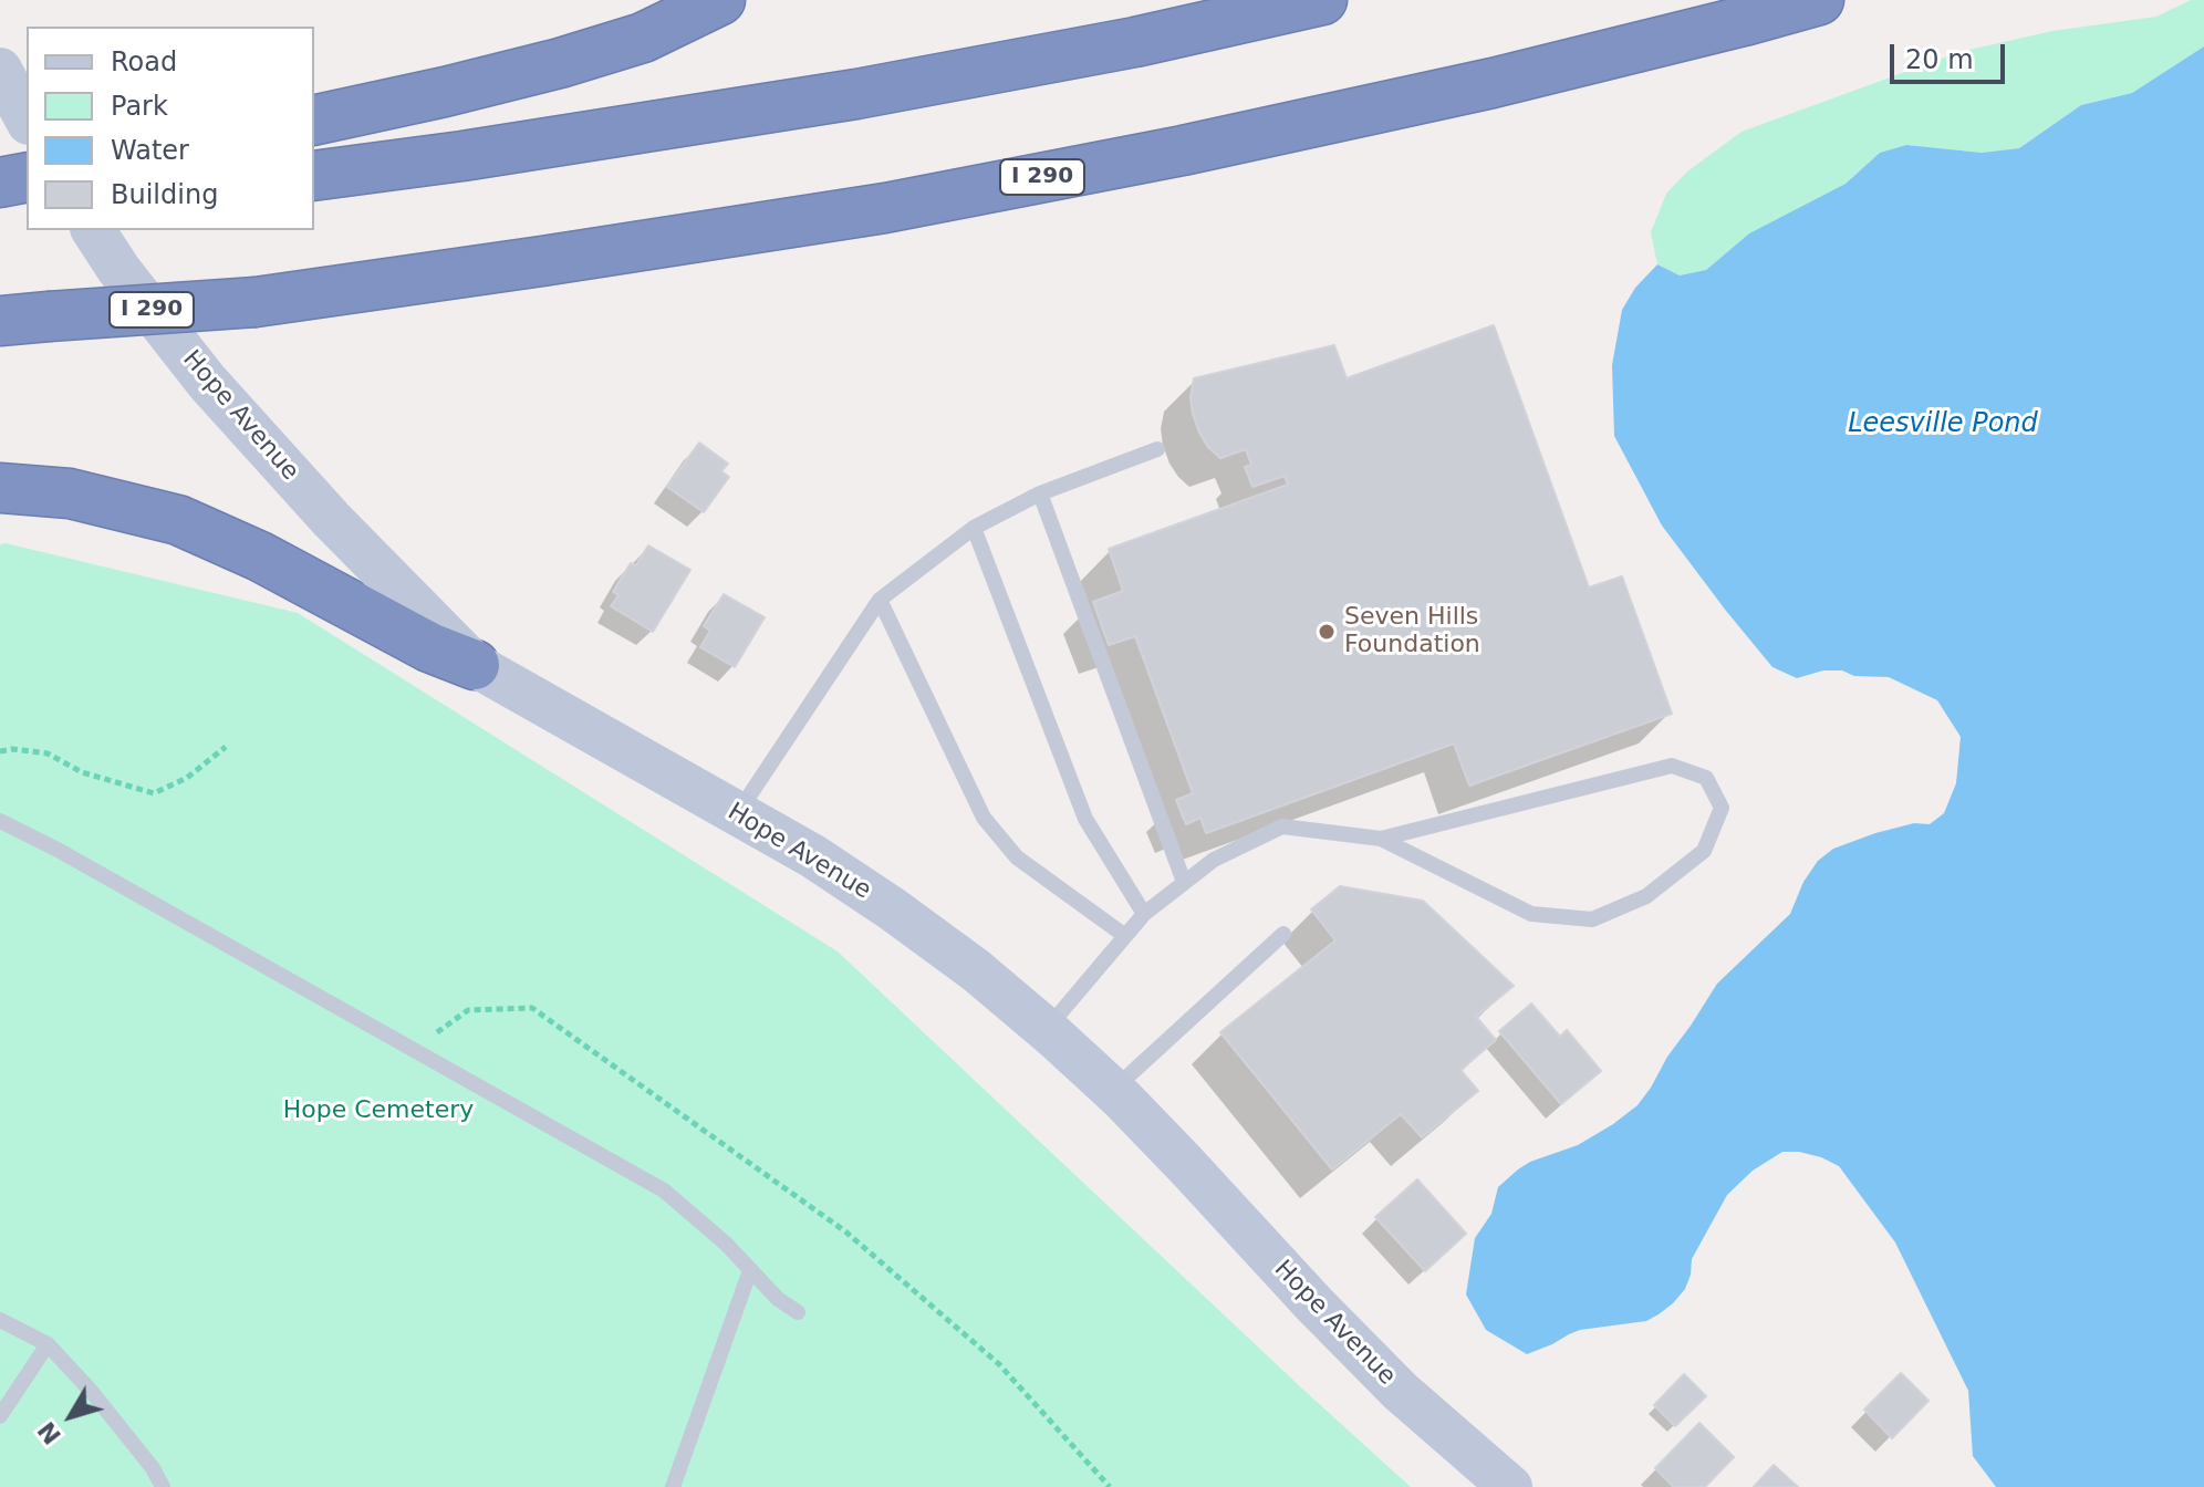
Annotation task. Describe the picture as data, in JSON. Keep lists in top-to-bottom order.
{
  "streets": {
    "highway": ["I 290"],
    "main road": ["Hope Avenue"]
  },
  "water": ["Leesville Pond"],
  "parks": ["Hope Cemetery"],
  "places": ["Seven Hills Foundation"],
  "legend": [
    "Road",
    "Park",
    "Water",
    "Building"
  ],
  "scale_bar": "20 m",
  "north": "bottom left"
}
